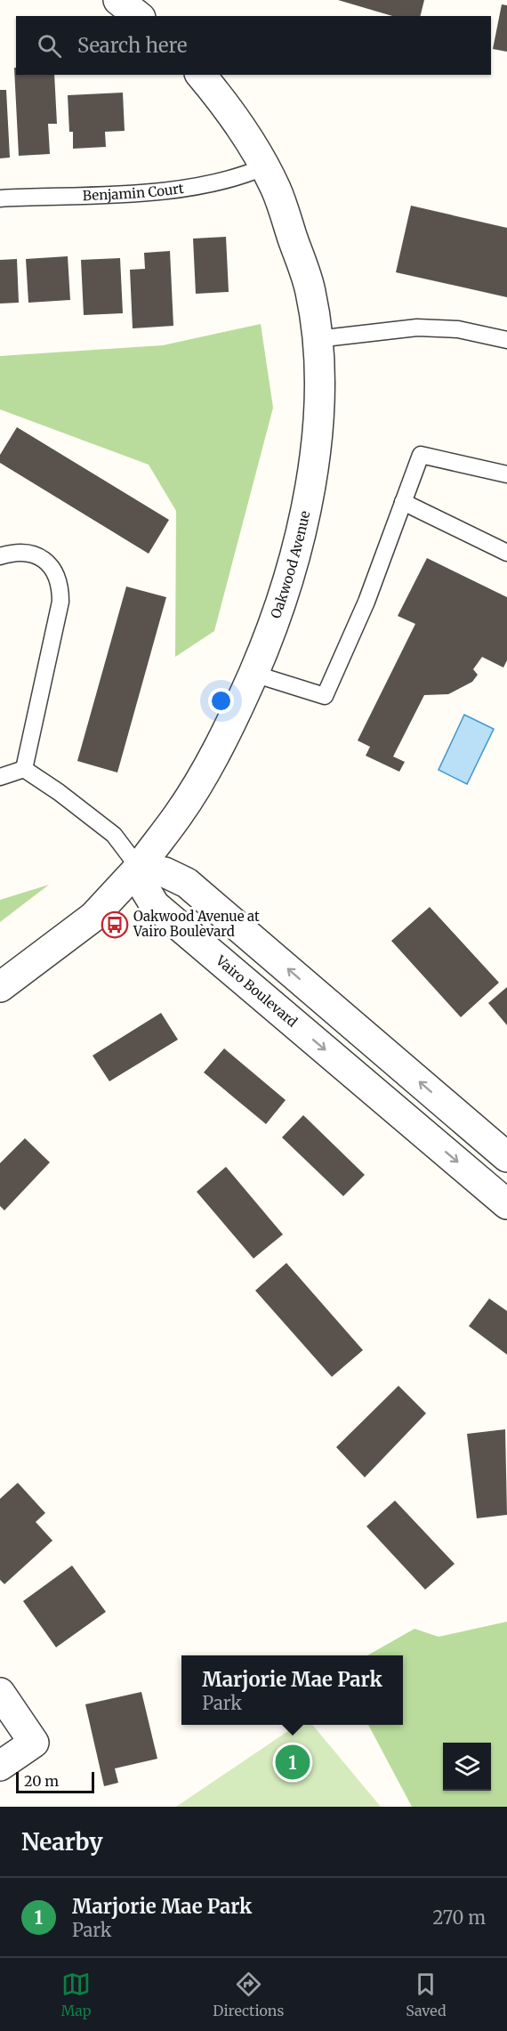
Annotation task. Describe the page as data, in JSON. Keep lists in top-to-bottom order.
{
  "streets": {
    "street": ["Oakwood Avenue", "Vairo Boulevard"],
    "lane": ["Benjamin Court"]
  },
  "crossings": [
    ["Benjamin Court", "Oakwood Avenue"],
    ["Oakwood Avenue", "Vairo Boulevard"]
  ],
  "places": {
    "bus stop": ["Oakwood Avenue at Vairo Boulevard"]
  },
  "scale_bar": "20 m",
  "page": {
    "search": "Search here",
    "popup": ["Marjorie Mae Park", "Park"],
    "pins": "1",
    "scale": "20 m",
    "heading": "Nearby",
    "list": [
      {
        "mark": "1",
        "name": "Marjorie Mae Park",
        "note": "Park",
        "value": "270 m"
      }
    ],
    "nav": ["Map", "Directions", "Saved"]
  }
}
